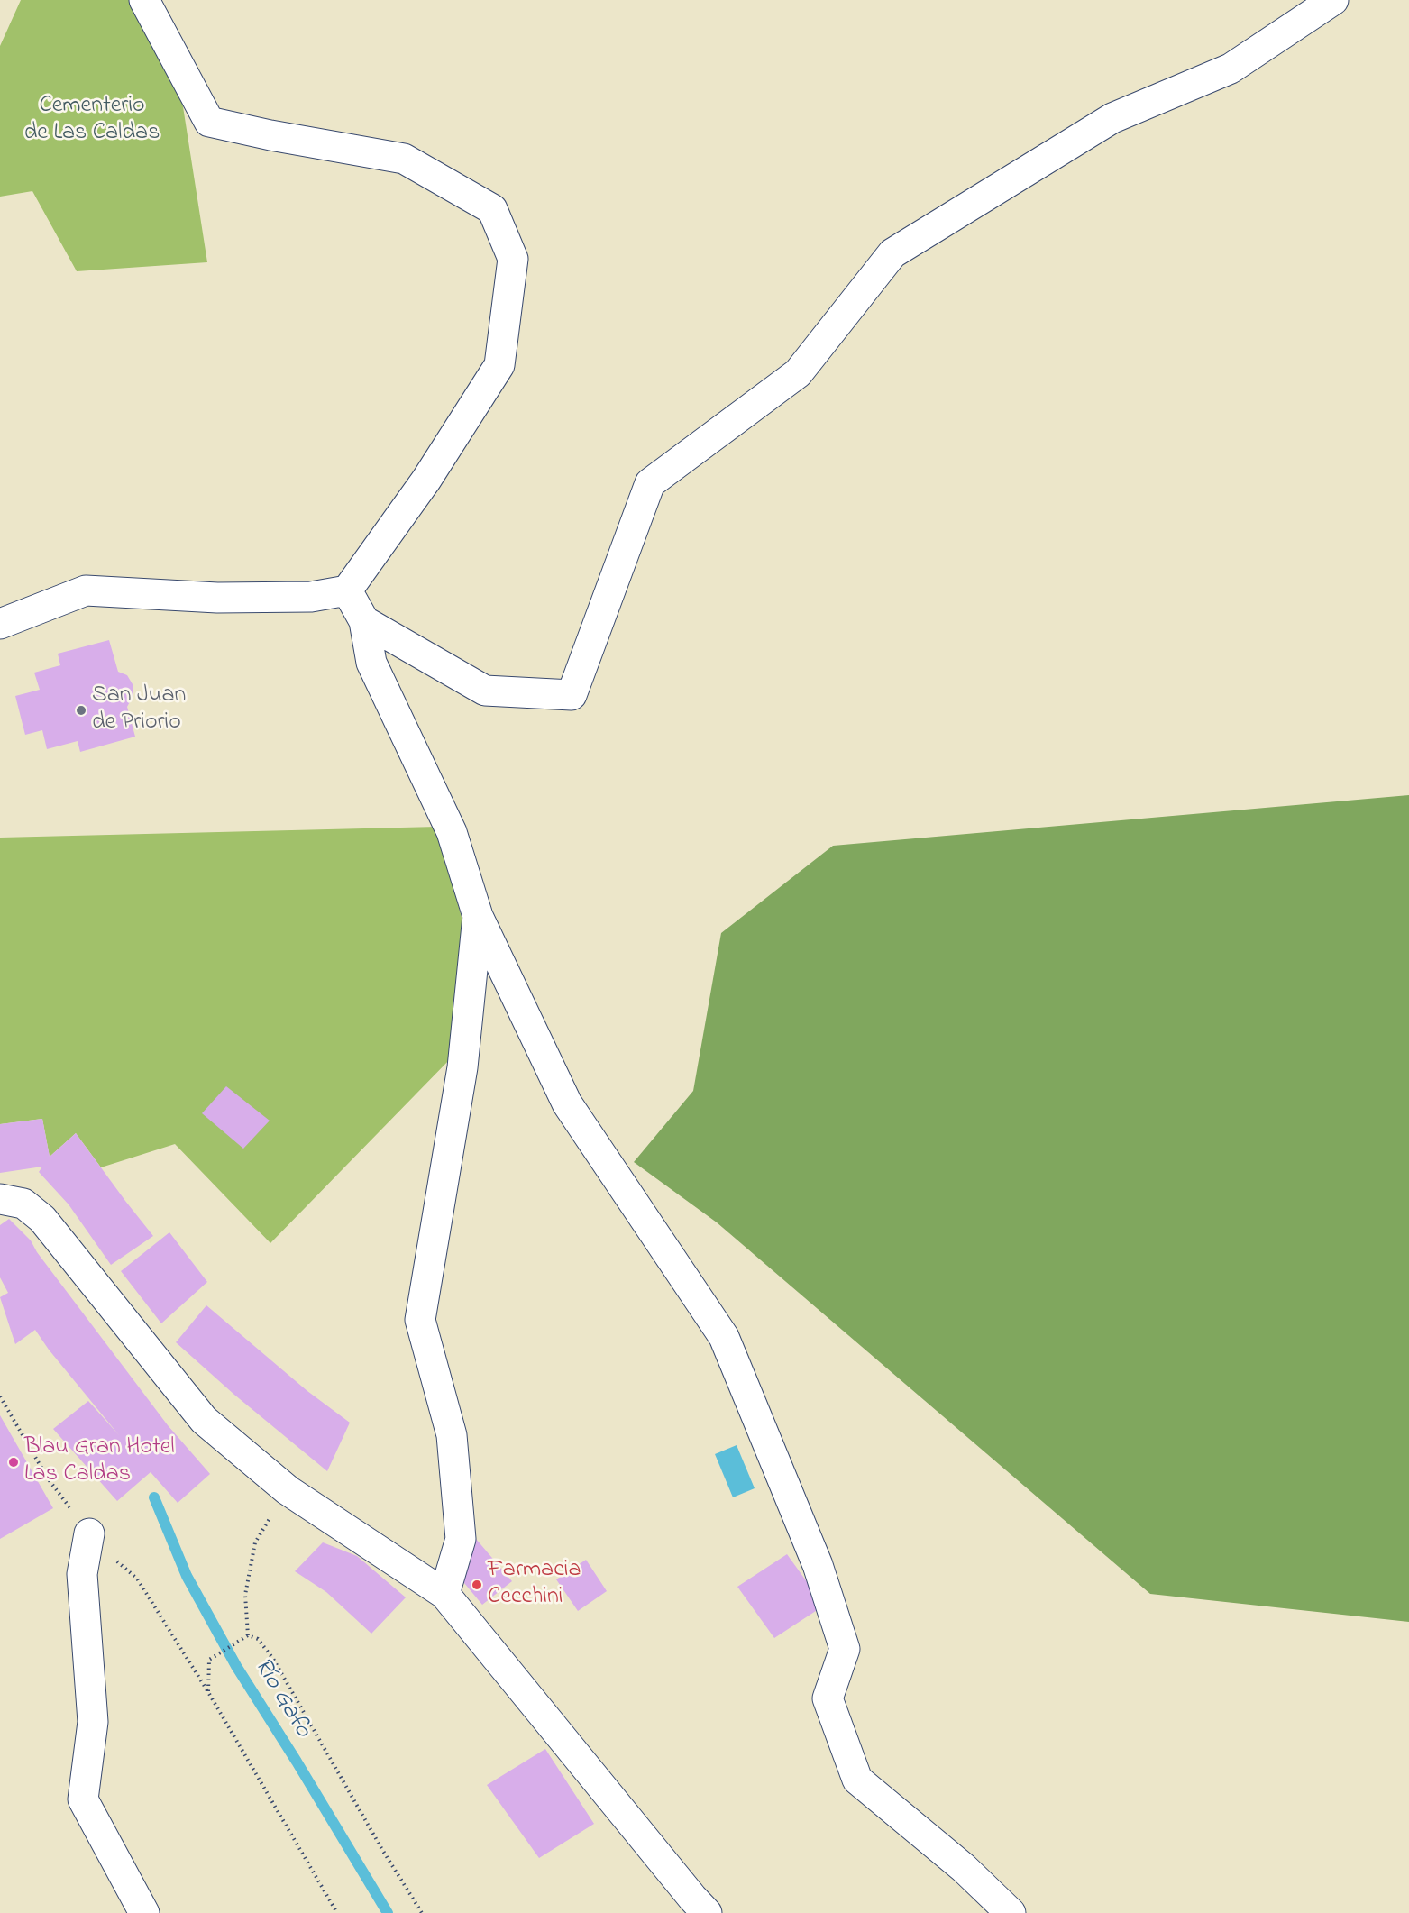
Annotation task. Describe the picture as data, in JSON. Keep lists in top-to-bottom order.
{
  "water": ["Río Gafo"],
  "parks": ["Cementerio de Las Caldas"],
  "places": ["San Juan de Priorio", "Blau Gran Hotel Las Caldas", "Farmacia Cecchini"]
}
